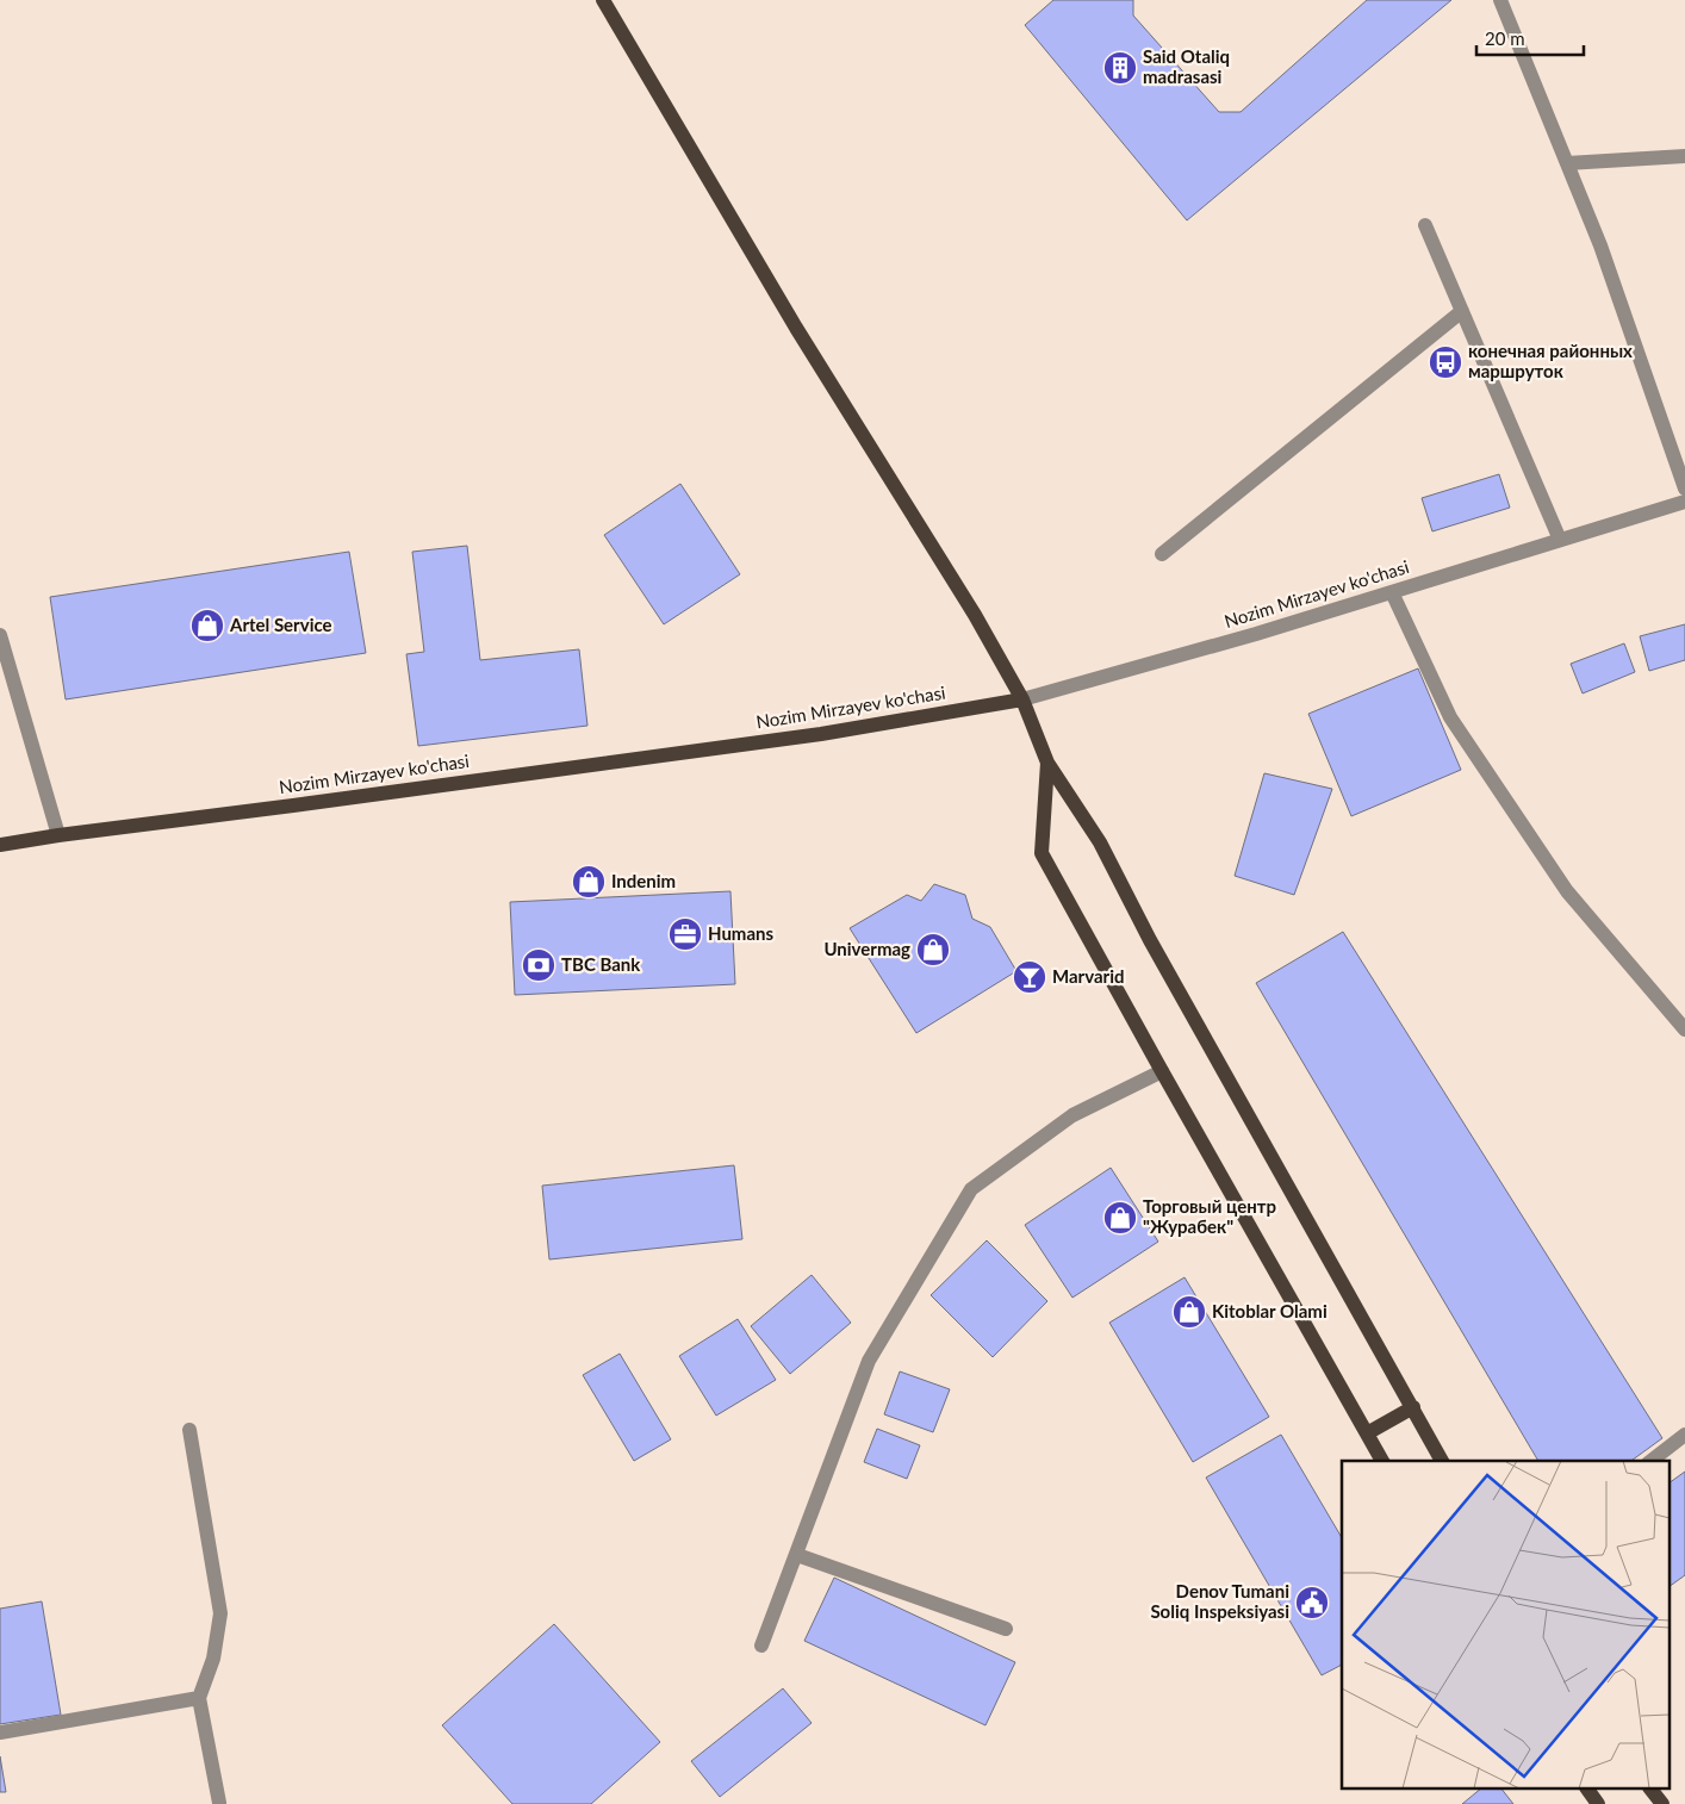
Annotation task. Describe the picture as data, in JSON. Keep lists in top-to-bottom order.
{
  "streets": {
    "main road": ["Nozim Mirzayev ko'chasi"]
  },
  "places": {
    "building": ["Said Otaliq madrasasi"],
    "bus stop": ["конечная районных маршруток"],
    "shop": [
      "Artel Service",
      "Indenim",
      "Univermag",
      "Торговый центр \"Журабек\"",
      "Kitoblar Olami"
    ],
    "office": ["Humans"],
    "bank": ["TBC Bank"],
    "bar": ["Marvarid"],
    "public building": ["Denov Tumani Soliq Inspeksiyasi"]
  },
  "scale_bar": "20 m"
}
